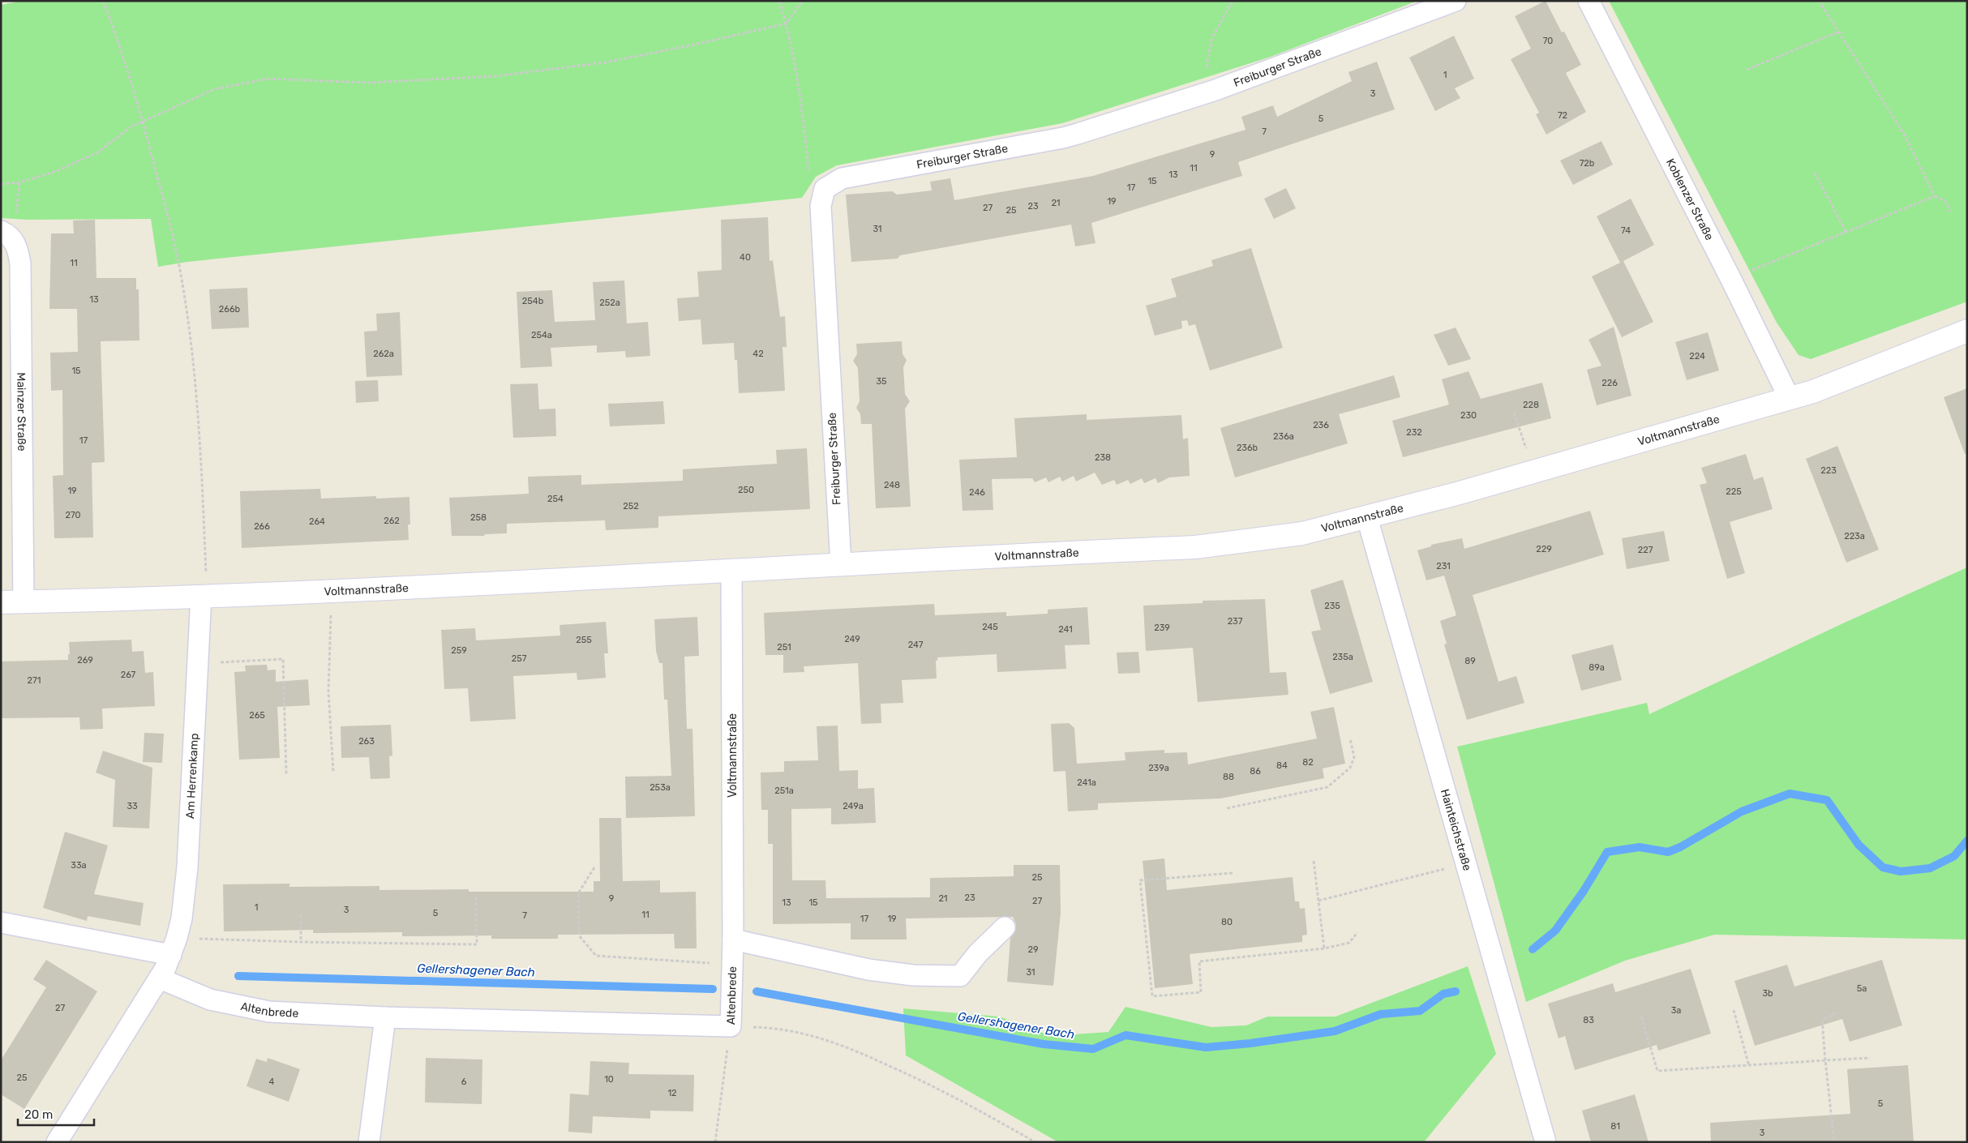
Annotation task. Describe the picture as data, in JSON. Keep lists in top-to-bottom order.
{
  "streets": {
    "street": [
      "Freiburger Straße",
      "Koblenzer Straße",
      "Mainzer Straße",
      "Voltmannstraße",
      "Am Herrenkamp",
      "Hainteichstraße",
      "Altenbrede"
    ]
  },
  "crossings": [
    ["Freiburger Straße", "Voltmannstraße"],
    ["Koblenzer Straße", "Voltmannstraße"],
    ["Mainzer Straße", "Voltmannstraße"],
    ["Voltmannstraße", "Am Herrenkamp"],
    ["Voltmannstraße", "Hainteichstraße"],
    ["Voltmannstraße", "Altenbrede"],
    ["Am Herrenkamp", "Altenbrede"]
  ],
  "water": ["Gellershagener Bach"],
  "house_numbers": [
    "70",
    "1",
    "3",
    "72",
    "5",
    "7",
    "9",
    "72b",
    "11",
    "13",
    "15",
    "17",
    "19",
    "21",
    "23",
    "27",
    "25",
    "31",
    "74",
    "40",
    "11",
    "13",
    "254b",
    "252a",
    "266b",
    "254a",
    "262a",
    "42",
    "224",
    "15",
    "35",
    "226",
    "228",
    "230",
    "236",
    "232",
    "236a",
    "17",
    "236b",
    "238",
    "223",
    "248",
    "250",
    "19",
    "225",
    "246",
    "254",
    "252",
    "270",
    "258",
    "262",
    "264",
    "266",
    "223a",
    "229",
    "227",
    "231",
    "235",
    "237",
    "245",
    "239",
    "241",
    "249",
    "255",
    "247",
    "251",
    "259",
    "235a",
    "257",
    "269",
    "89",
    "89a",
    "267",
    "271",
    "265",
    "263",
    "82",
    "84",
    "239a",
    "86",
    "88",
    "241a",
    "253a",
    "251a",
    "33",
    "249a",
    "33a",
    "25",
    "23",
    "9",
    "21",
    "27",
    "13",
    "15",
    "1",
    "3",
    "5",
    "11",
    "7",
    "17",
    "19",
    "80",
    "29",
    "31",
    "5a",
    "3b",
    "27",
    "3a",
    "83",
    "25",
    "10",
    "4",
    "6",
    "12",
    "5",
    "81",
    "3"
  ],
  "scale_bar": "20 m"
}
